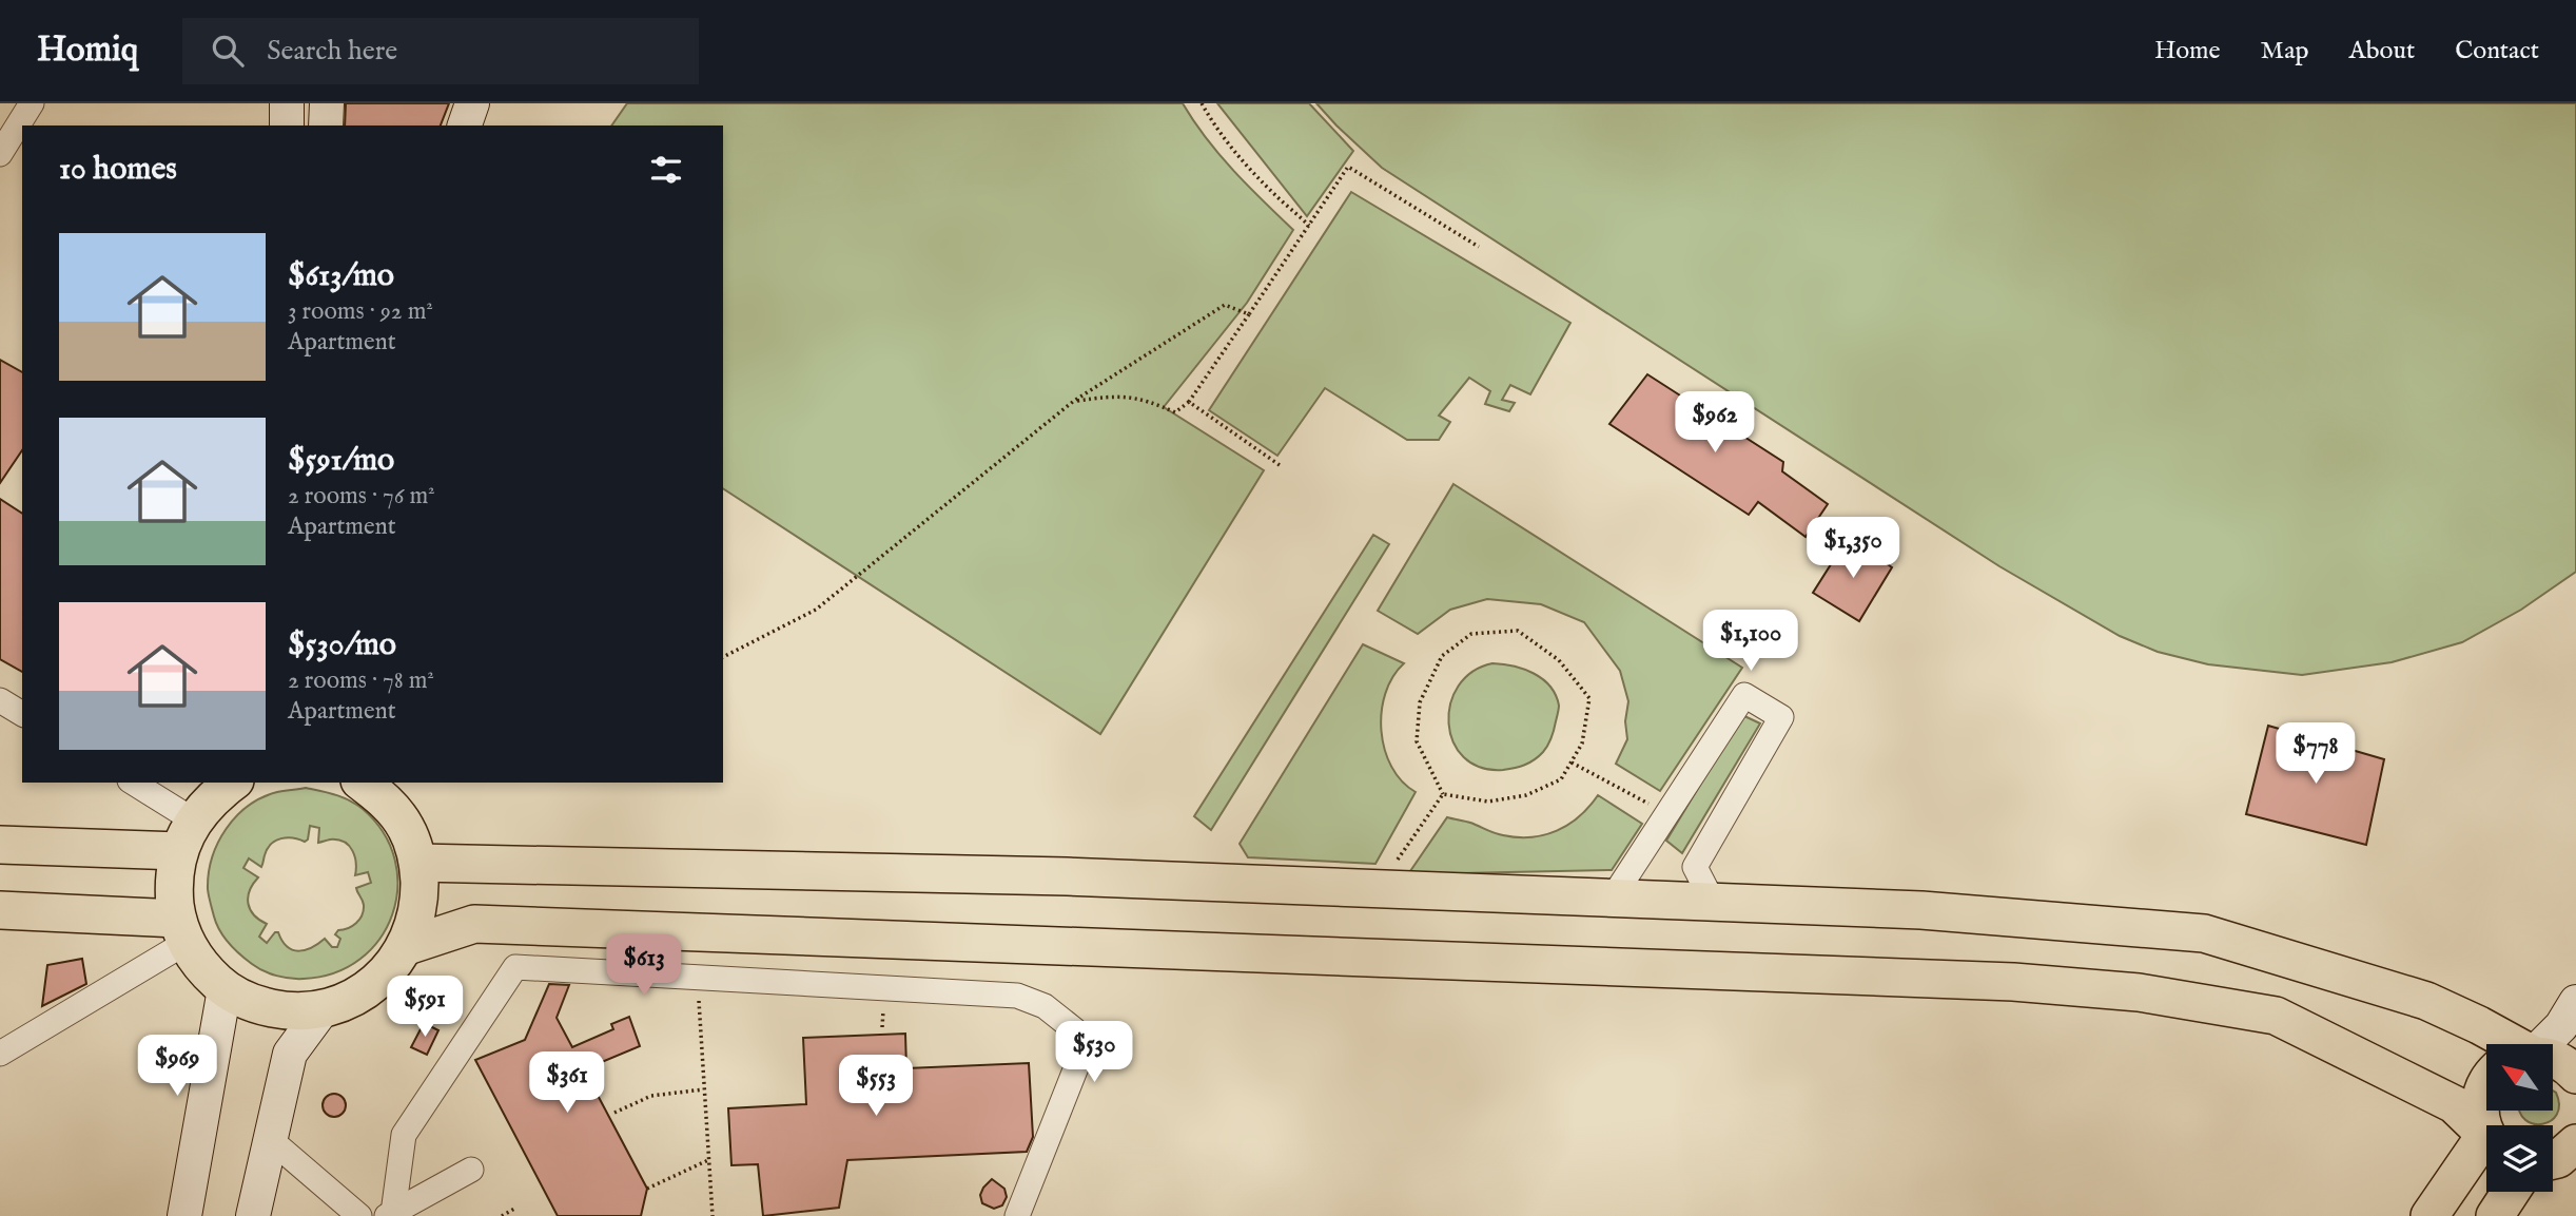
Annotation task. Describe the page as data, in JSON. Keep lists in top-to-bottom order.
{
  "north": "top left",
  "page": {
    "header": "Homiq",
    "search": "Search here",
    "nav": [
      "Home",
      "Map",
      "About",
      "Contact"
    ],
    "heading": "10 homes",
    "list": [
      {
        "name": "$613/mo",
        "note": "3 rooms · 92 m² · Apartment"
      },
      {
        "name": "$591/mo",
        "note": "2 rooms · 76 m² · Apartment"
      },
      {
        "name": "$530/mo",
        "note": "2 rooms · 78 m² · Apartment"
      }
    ],
    "price": [
      "$962",
      "$1,350",
      "$1,100",
      "$778",
      "$613",
      "$591",
      "$530",
      "$969",
      "$361",
      "$553"
    ]
  }
}
